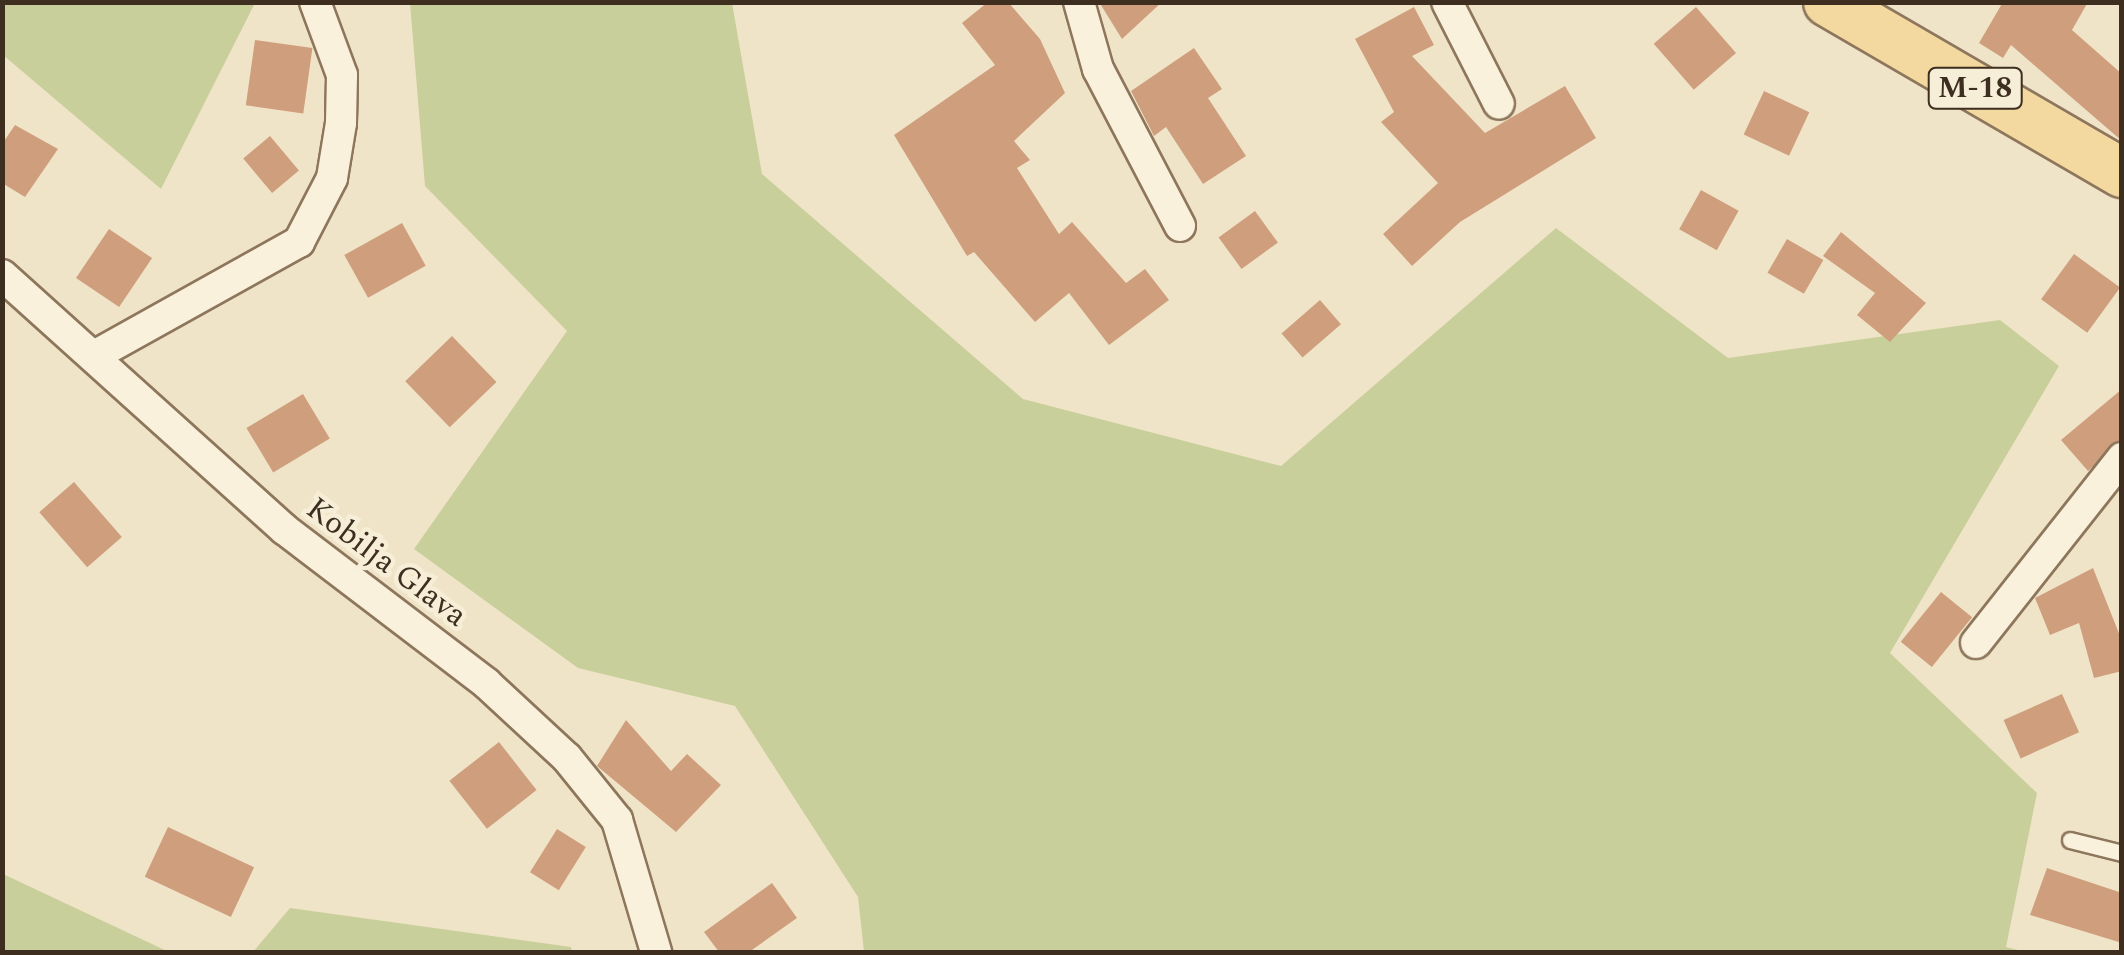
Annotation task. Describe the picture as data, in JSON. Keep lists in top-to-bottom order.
{
  "streets": {
    "main road": ["M-18"],
    "street": ["Kobilja Glava"]
  }
}
